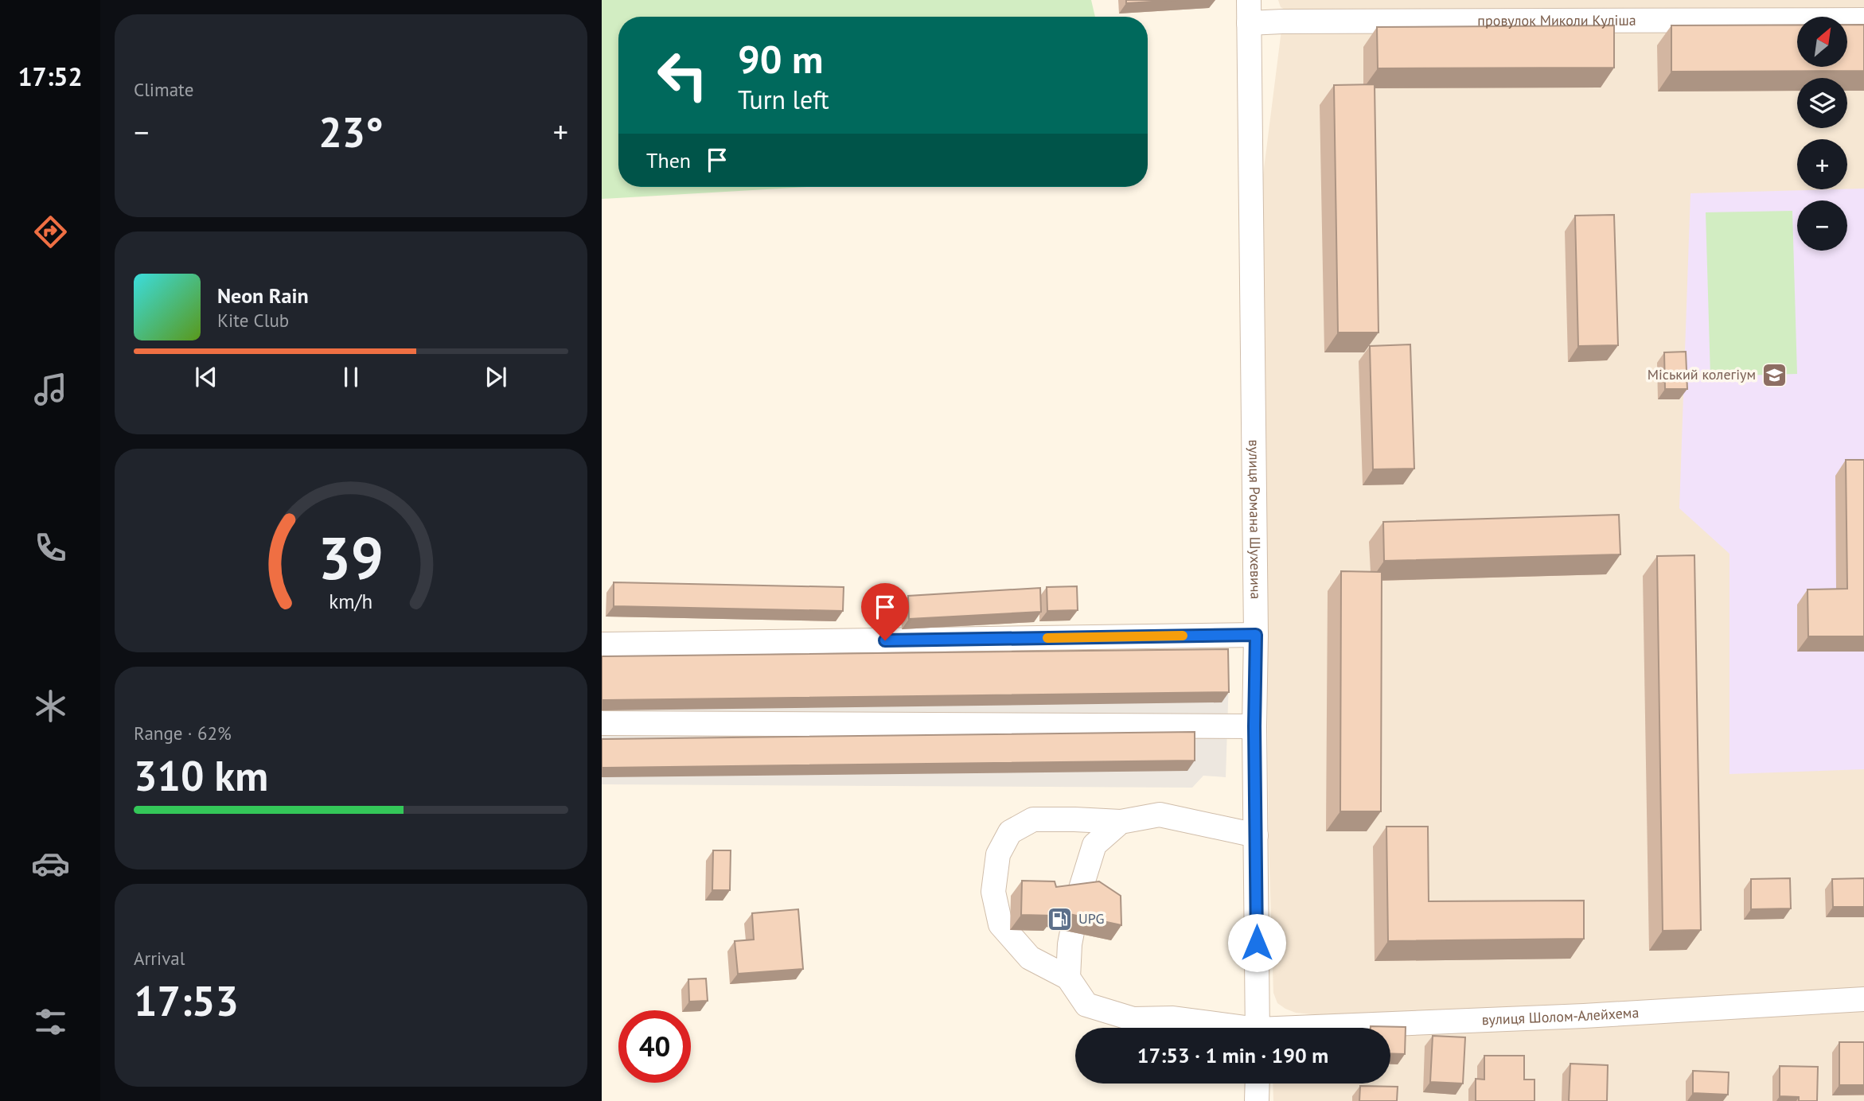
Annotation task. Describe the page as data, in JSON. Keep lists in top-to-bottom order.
{
  "streets": {
    "street": ["провулок Миколи Куліша", "вулиця Романа Шухевича", "вулиця Шолом-Алейхема"]
  },
  "crossings": [
    ["провулок Миколи Куліша", "вулиця Романа Шухевича"]
  ],
  "places": {
    "school or university": ["Міський колегіум"],
    "fuel station": ["UPG"]
  },
  "north": "top right",
  "page": {
    "tabs": "17:52",
    "tile": [
      "Climate",
      ["Range · 62%", "310 km"],
      ["Arrival", "17:53"]
    ],
    "map_buttons": ["+", "−"],
    "turn": ["90 m", "Turn left"],
    "heat": ["−", "23°", "+"],
    "then": "Then",
    "song": ["Neon Rain", "Kite Club"],
    "limit": "40",
    "trip": "17:53 · 1 min · 190 m",
    "gauge": ["39", "km/h"]
  }
}
